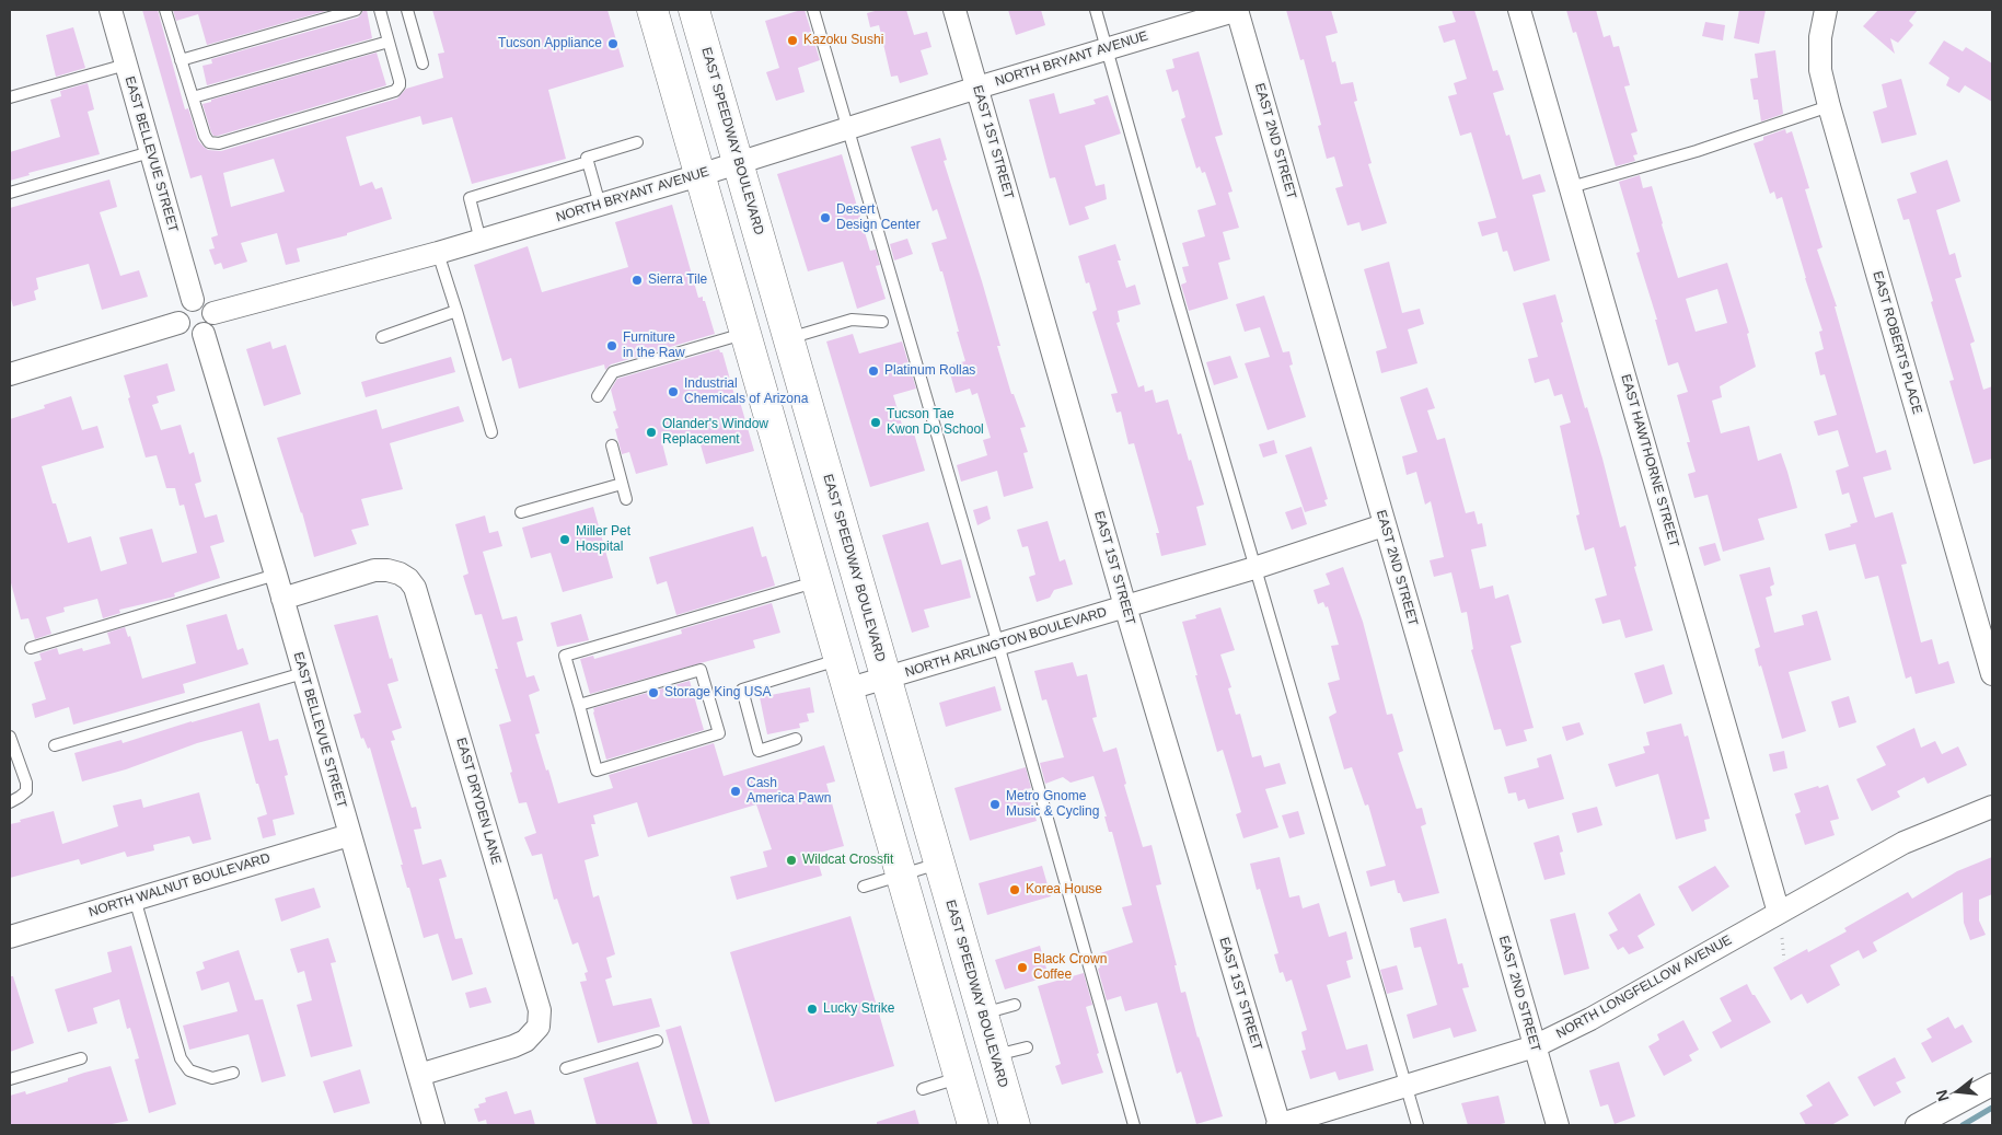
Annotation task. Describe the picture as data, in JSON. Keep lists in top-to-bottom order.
{
  "streets": {
    "main road": ["EAST SPEEDWAY BOULEVARD"],
    "street": [
      "NORTH BRYANT AVENUE",
      "EAST 2ND STREET",
      "EAST 1ST STREET",
      "EAST BELLEVUE STREET",
      "EAST ROBERTS PLACE",
      "EAST HAWTHORNE STREET",
      "NORTH ARLINGTON BOULEVARD",
      "EAST DRYDEN LANE",
      "NORTH WALNUT BOULEVARD",
      "NORTH LONGFELLOW AVENUE"
    ]
  },
  "crossings": [
    ["NORTH BRYANT AVENUE", "EAST SPEEDWAY BOULEVARD"],
    ["NORTH BRYANT AVENUE", "EAST 2ND STREET"],
    ["NORTH BRYANT AVENUE", "EAST 1ST STREET"],
    ["NORTH BRYANT AVENUE", "EAST BELLEVUE STREET"],
    ["EAST SPEEDWAY BOULEVARD", "NORTH ARLINGTON BOULEVARD"],
    ["EAST 2ND STREET", "NORTH ARLINGTON BOULEVARD"],
    ["EAST 2ND STREET", "NORTH LONGFELLOW AVENUE"],
    ["EAST 1ST STREET", "NORTH ARLINGTON BOULEVARD"],
    ["EAST 1ST STREET", "NORTH LONGFELLOW AVENUE"],
    ["EAST BELLEVUE STREET", "EAST DRYDEN LANE"],
    ["EAST BELLEVUE STREET", "NORTH WALNUT BOULEVARD"],
    ["EAST HAWTHORNE STREET", "NORTH LONGFELLOW AVENUE"]
  ],
  "places": [
    "Kazoku Sushi",
    "Tucson Appliance",
    "Desert Design Center",
    "Sierra Tile",
    "Furniture in the Raw",
    "Platinum Rollas",
    "Industrial Chemicals of Arizona",
    "Tucson Tae Kwon Do School",
    "Olander's Window Replacement",
    "Miller Pet Hospital",
    "Storage King USA",
    "Cash America Pawn",
    "Metro Gnome Music & Cycling",
    "Wildcat Crossfit",
    "Korea House",
    "Black Crown Coffee",
    "Lucky Strike"
  ],
  "north": "left"
}
